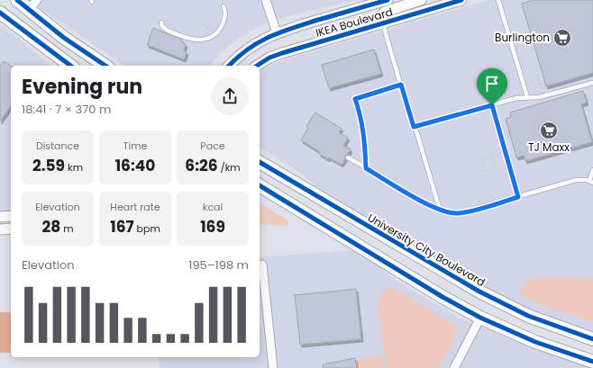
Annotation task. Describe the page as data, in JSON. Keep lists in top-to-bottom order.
{
  "streets": {
    "main road": ["University City Boulevard"],
    "street": ["IKEA Boulevard"]
  },
  "places": {
    "supermarket": ["Burlington", "TJ Maxx"]
  },
  "page": {
    "heading": ["Evening run", "18:41 · 7 × 370 m"],
    "stats": [
      ["Distance", "2.59 km"],
      ["Time", "16:40"],
      ["Pace", "6:26 /km"],
      ["Elevation", "28 m"],
      ["Heart rate", "167 bpm"],
      ["kcal", "169"]
    ],
    "chart": ["Elevation", "195–198 m"]
  }
}
